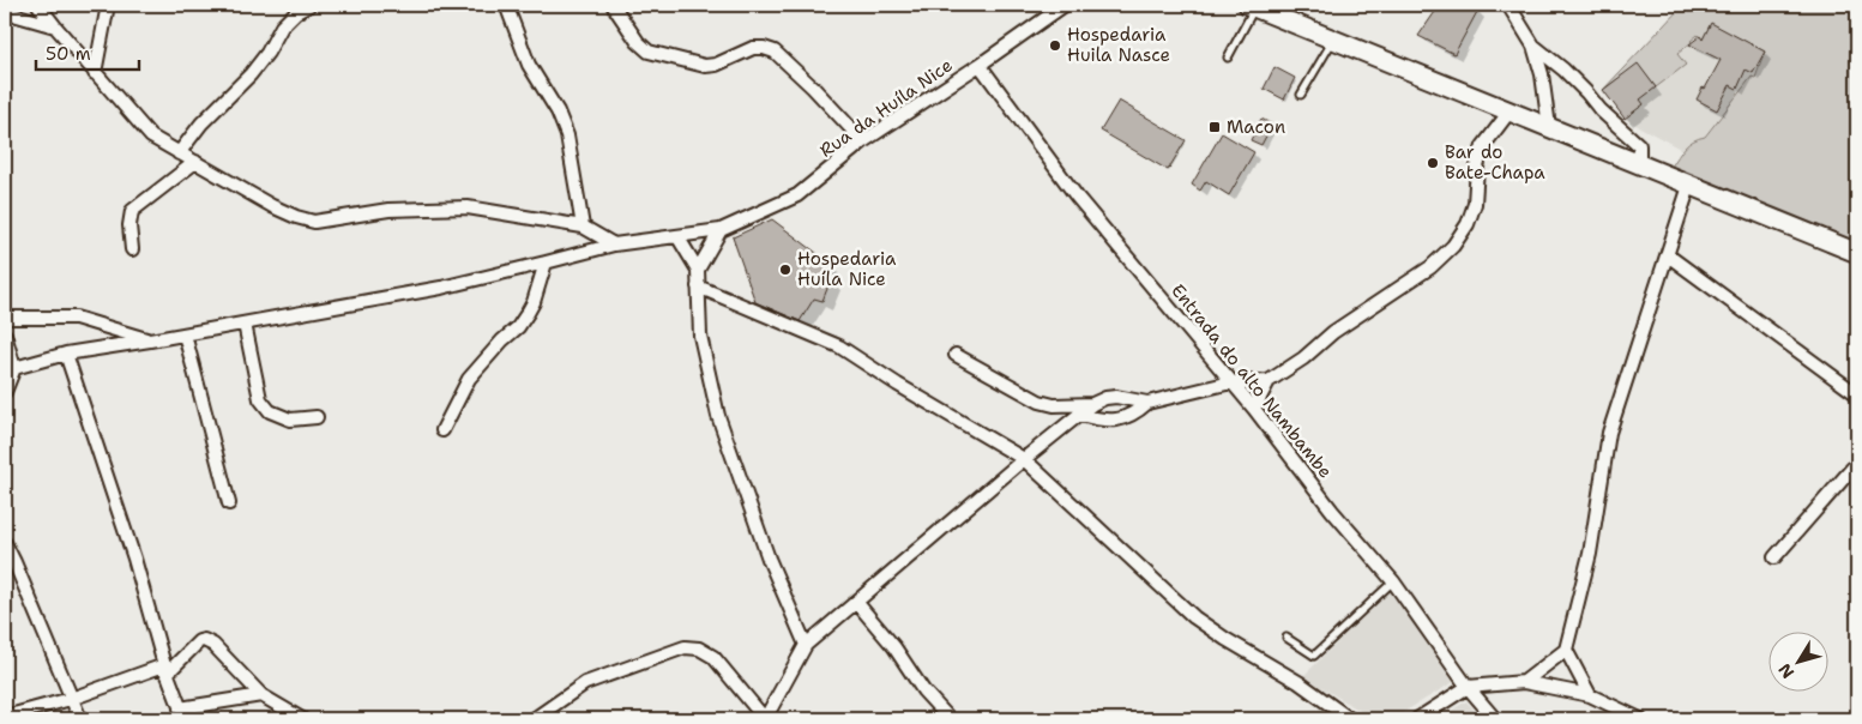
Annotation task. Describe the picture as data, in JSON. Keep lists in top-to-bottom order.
{
  "streets": {
    "street": ["Rua da Huíla Nice", "Entrada do alto Nambambe"]
  },
  "crossings": [
    ["Rua da Huíla Nice", "Entrada do alto Nambambe"]
  ],
  "places": {
    "other": ["Hospedaria Huila Nasce", "Bar do Bate-Chapa", "Hospedaria Huíla Nice"],
    "transit": ["Macon"]
  },
  "scale_bar": "50 m",
  "north": "bottom left"
}
